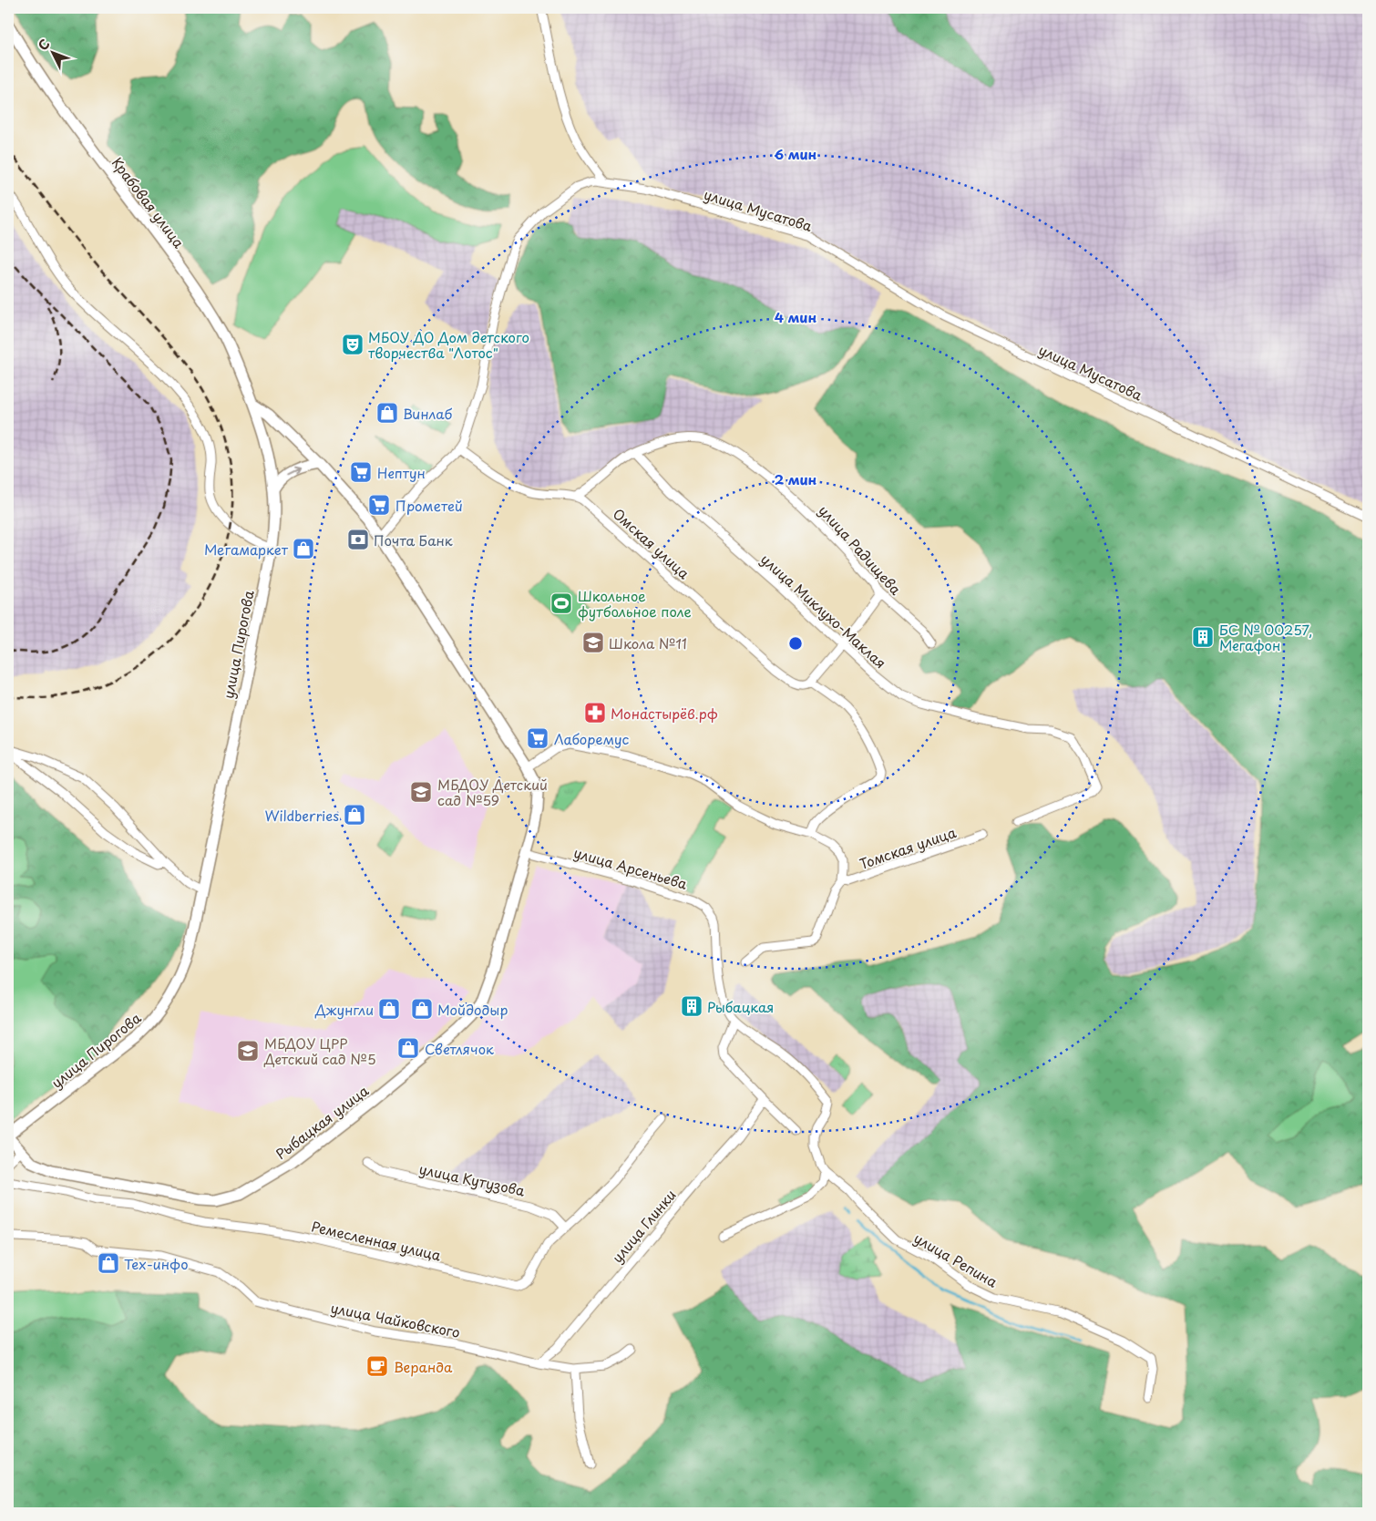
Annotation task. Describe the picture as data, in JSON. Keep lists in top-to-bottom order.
{
  "streets": {
    "main road": ["Крабовая улица", "улица Пирогова", "Рыбацкая улица"],
    "street": [
      "улица Мусатова",
      "Омская улица",
      "улица Радищева",
      "улица Миклухо-Маклая",
      "Томская улица",
      "улица Арсеньева",
      "улица Кутузова",
      "улица Глинки",
      "Ремесленная улица",
      "улица Репина",
      "улица Чайковского"
    ]
  },
  "crossings": [
    ["Крабовая улица", "улица Пирогова"],
    ["Омская улица", "улица Радищева"],
    ["улица Радищева", "улица Миклухо-Маклая"],
    ["улица Пирогова", "Рыбацкая улица"],
    ["улица Арсеньева", "Рыбацкая улица"],
    ["улица Арсеньева", "улица Репина"],
    ["улица Кутузова", "Ремесленная улица"],
    ["улица Глинки", "улица Чайковского"]
  ],
  "places": {
    "theatre": ["МБОУ ДО Дом детского творчества \"Лотос\""],
    "shop": [
      "Винлаб",
      "Мегамаркет",
      "Wildberries",
      "Джунгли",
      "Мойдодыр",
      "Светлячок",
      "Тех-инфо"
    ],
    "supermarket": ["Нептун", "Прометей", "Лаборемус"],
    "bank": ["Почта Банк"],
    "sports": ["Школьное футбольное поле"],
    "building": ["БС № 00257, Мегафон", "Рыбацкая"],
    "school or university": ["Школа №11", "МБДОУ Детский сад №59", "МБДОУ ЦРР Детский сад №5"],
    "pharmacy": ["Монастырёв.рф"],
    "cafe": ["Веранда"]
  },
  "north": "top left",
  "rings": ["6 мин", "4 мин", "2 мин"]
}
